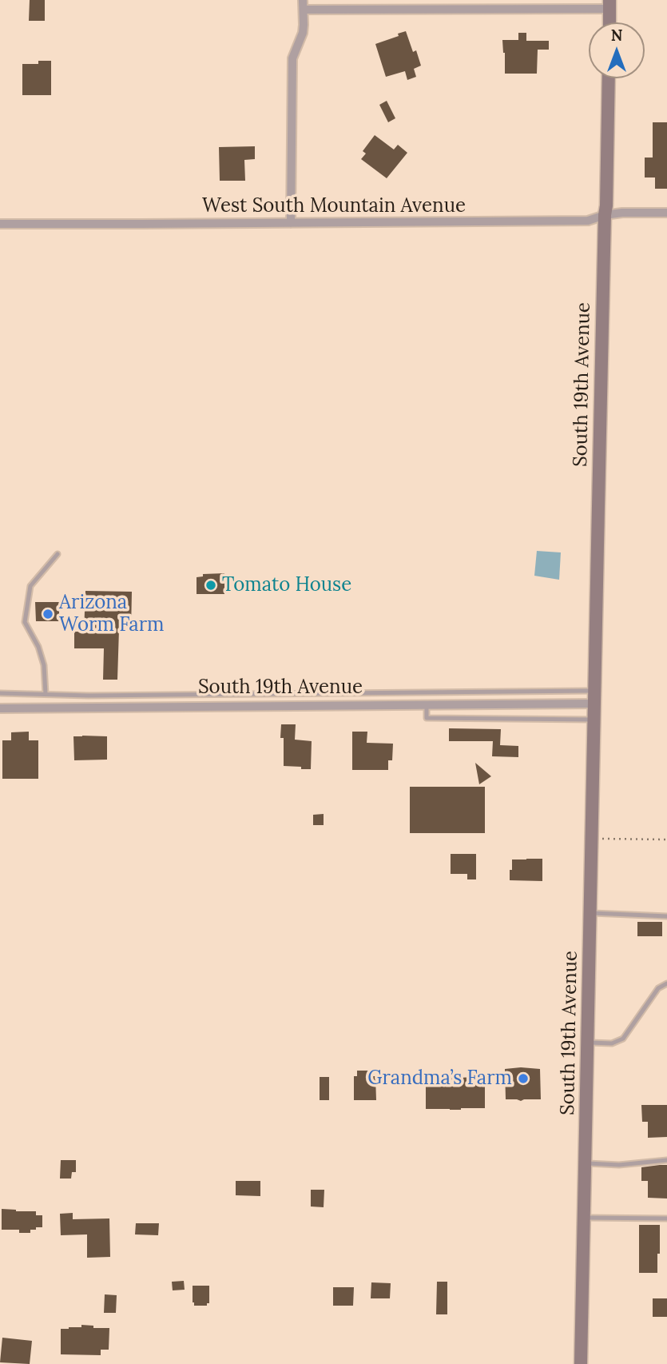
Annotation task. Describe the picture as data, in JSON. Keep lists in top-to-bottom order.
{
  "streets": {
    "main road": ["South 19th Avenue"],
    "street": ["West South Mountain Avenue"]
  },
  "crossings": [
    ["West South Mountain Avenue", "South 19th Avenue"]
  ],
  "places": ["Tomato House", "Arizona Worm Farm", "Grandma’s Farm"],
  "north": "top"
}
